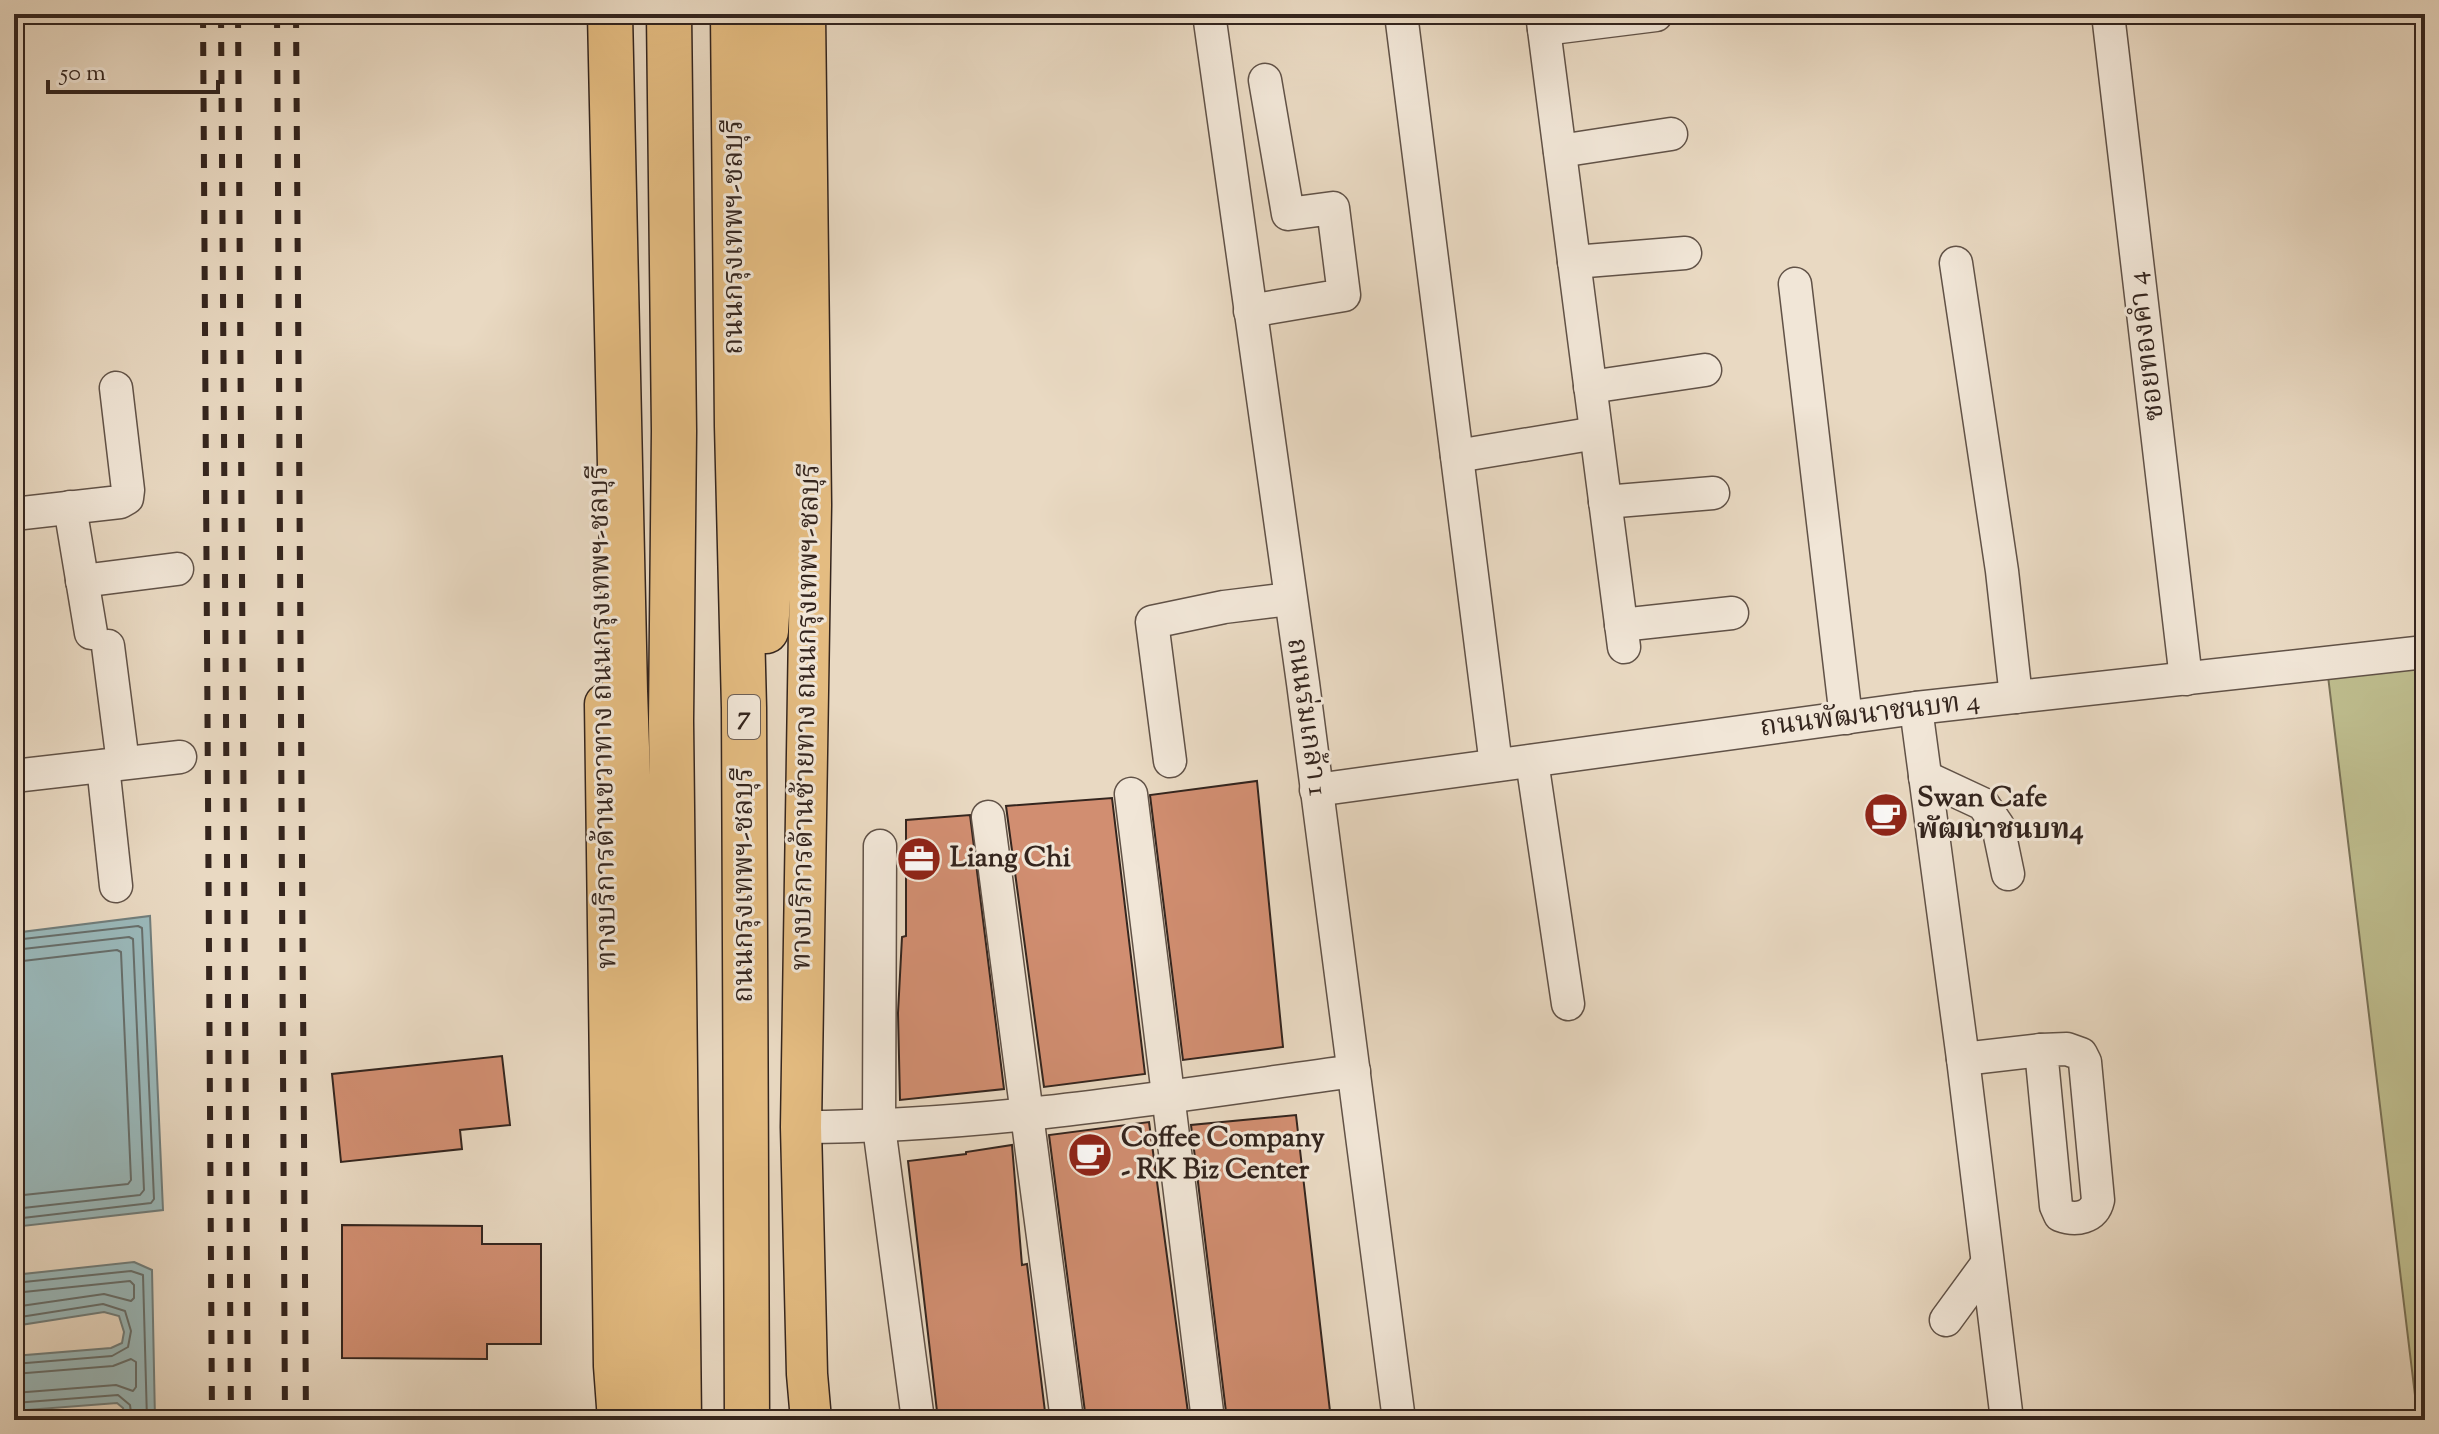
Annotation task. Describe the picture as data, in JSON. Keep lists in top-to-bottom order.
{
  "streets": {
    "highway": ["ถนนกรุงเทพฯ-ชลบุรี", "7"],
    "main road": ["ทางบริการด้านขวาทาง ถนนกรุงเทพฯ-ชลบุรี", "ทางบริการด้านซ้ายทาง ถนนกรุงเทพฯ-ชลบุรี"],
    "street": ["ซอยทองคำ 4", "ถนนพัฒนาชนบท 4", "ถนนร่มเกล้า 1"]
  },
  "crossings": [
    ["ซอยทองคำ 4", "ถนนพัฒนาชนบท 4"],
    ["ถนนพัฒนาชนบท 4", "ถนนร่มเกล้า 1"]
  ],
  "places": {
    "cafe": ["Swan Cafe พัฒนาชนบท4", "Coffee Company - RK Biz Center"],
    "office": ["Liang Chi"]
  },
  "scale_bar": "50 m"
}
